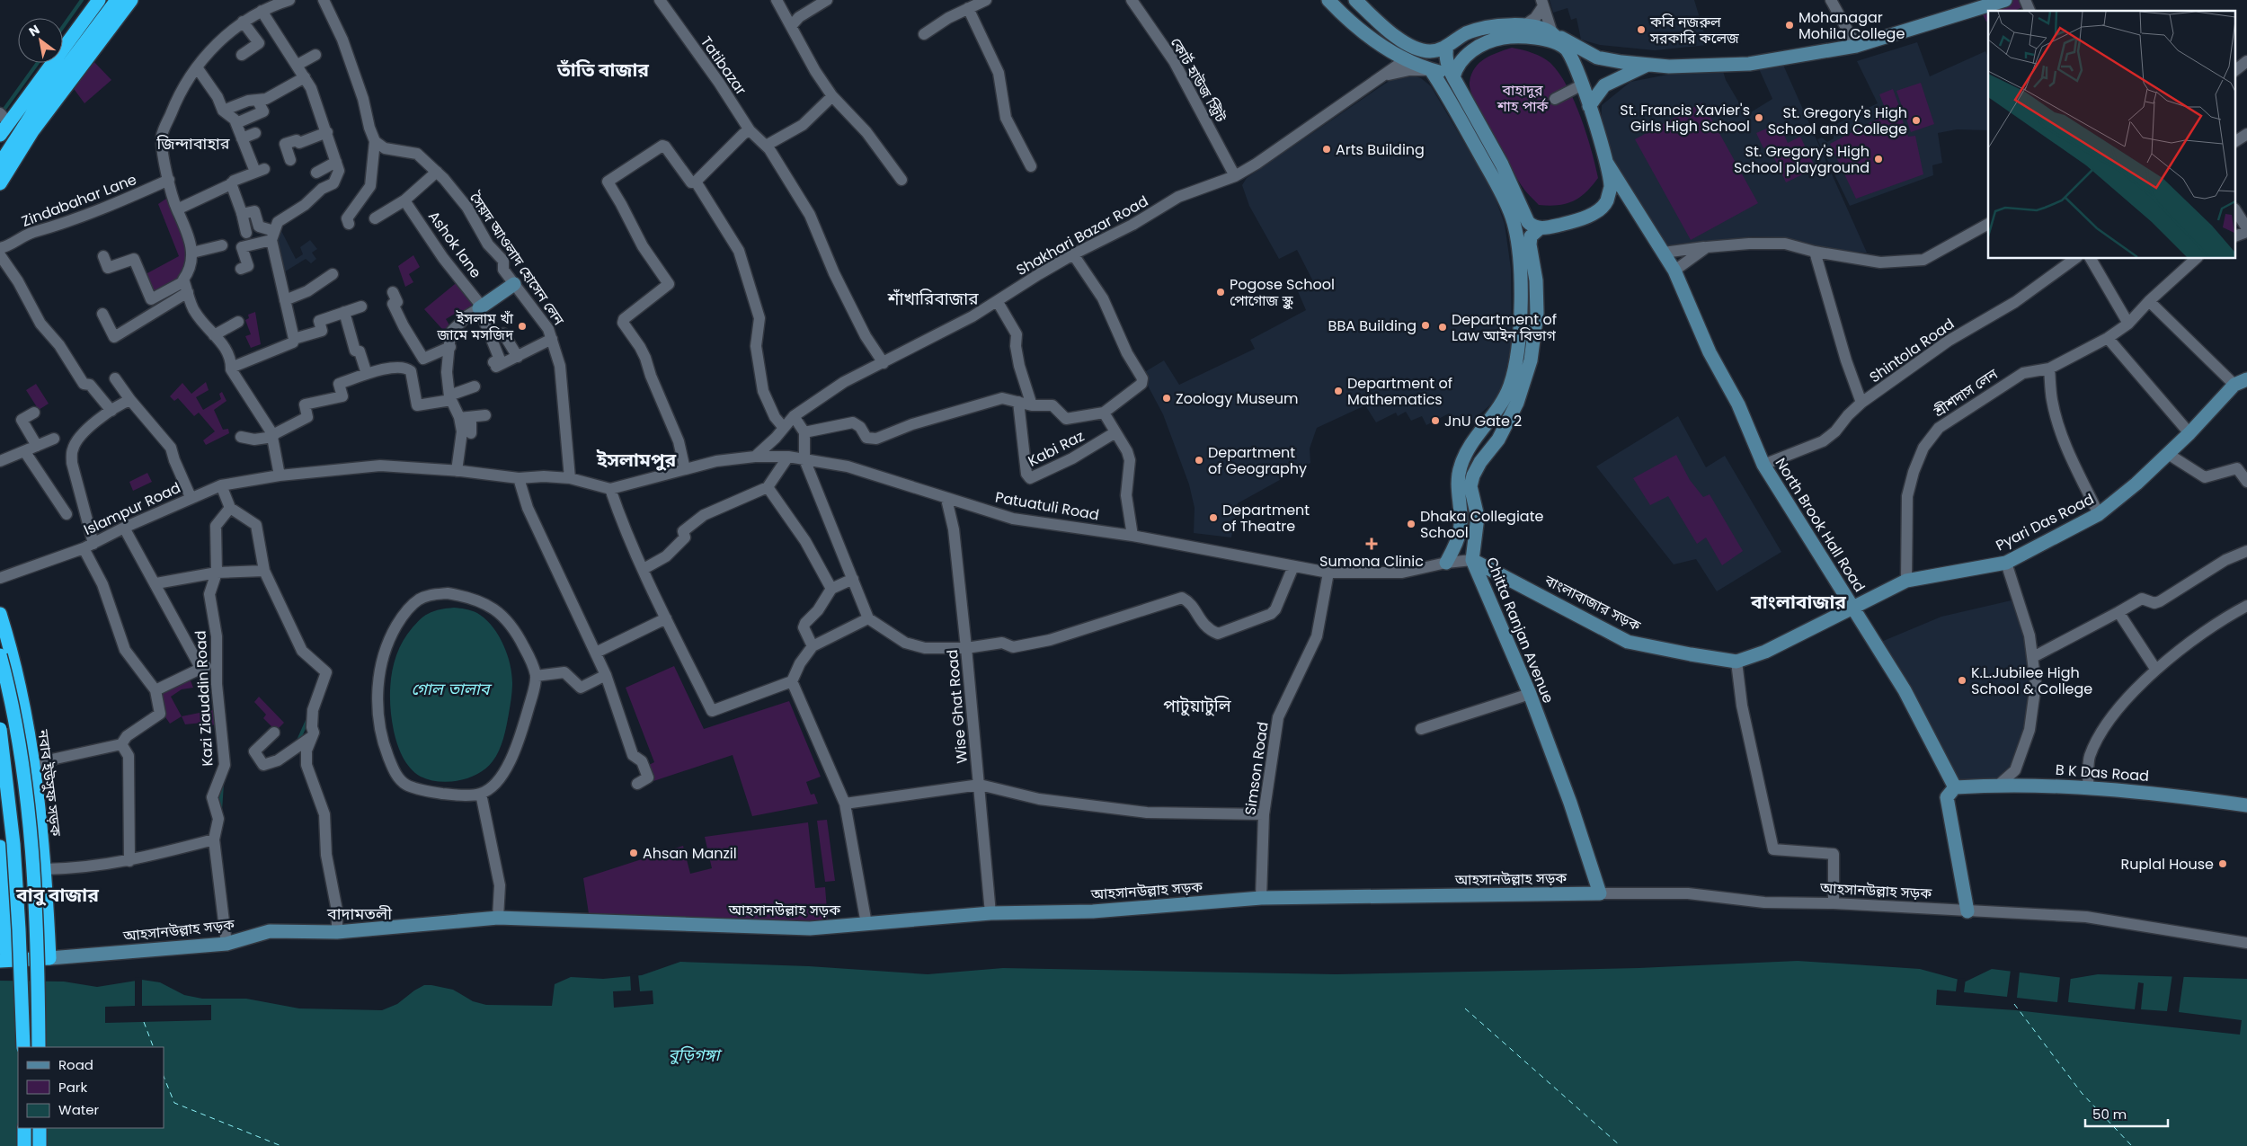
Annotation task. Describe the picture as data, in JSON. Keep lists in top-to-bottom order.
{
  "streets": {
    "highway": ["নবাব ইউসুফ সড়ক"],
    "street": [
      "Tatibazar",
      "কোর্ট হাউজ স্ট্রিট",
      "Zindabahar Lane",
      "Shakhari Bazar Road",
      "Ashok lane",
      "সৈয়দ আওলাদ হোসেন লেন",
      "Shintola Road",
      "শ্রীশদাস লেন",
      "Kabi Raz",
      "Patuatuli Road",
      "Islampur Road",
      "Pyari Das Road",
      "North Brook Hall Road",
      "বাংলাবাজার সড়ক",
      "Chitta Ranjan Avenue",
      "Kazi Ziauddin Road",
      "Wise Ghat Road",
      "Simson Road",
      "B K Das Road",
      "আহসানউল্লাহ সড়ক"
    ]
  },
  "crossings": [
    ["Tatibazar", "Shakhari Bazar Road"],
    ["কোর্ট হাউজ স্ট্রিট", "Shakhari Bazar Road"],
    ["Shakhari Bazar Road", "Patuatuli Road"],
    ["সৈয়দ আওলাদ হোসেন লেন", "Patuatuli Road"],
    ["সৈয়দ আওলাদ হোসেন লেন", "Islampur Road"],
    ["Shintola Road", "North Brook Hall Road"],
    ["শ্রীশদাস লেন", "Pyari Das Road"],
    ["Patuatuli Road", "Islampur Road"],
    ["Patuatuli Road", "বাংলাবাজার সড়ক"],
    ["Patuatuli Road", "Chitta Ranjan Avenue"],
    ["Patuatuli Road", "Wise Ghat Road"],
    ["Patuatuli Road", "Simson Road"],
    ["Pyari Das Road", "North Brook Hall Road"],
    ["Pyari Das Road", "বাংলাবাজার সড়ক"],
    ["North Brook Hall Road", "বাংলাবাজার সড়ক"],
    ["North Brook Hall Road", "B K Das Road"],
    ["বাংলাবাজার সড়ক", "Chitta Ranjan Avenue"],
    ["Chitta Ranjan Avenue", "আহসানউল্লাহ সড়ক"],
    ["Kazi Ziauddin Road", "আহসানউল্লাহ সড়ক"],
    ["Wise Ghat Road", "আহসানউল্লাহ সড়ক"],
    ["Simson Road", "আহসানউল্লাহ সড়ক"],
    ["নবাব ইউসুফ সড়ক", "আহসানউল্লাহ সড়ক"]
  ],
  "districts": [
    "তাঁতি বাজার",
    "জিন্দাবাহার",
    "শাঁখারিবাজার",
    "ইসলামপুর",
    "বাংলাবাজার",
    "পাটুয়াটুলি",
    "বাবু বাজার",
    "বাদামতলী"
  ],
  "water": ["গোল তালাব", "বুড়িগঙ্গা"],
  "parks": ["বাহাদুর শাহ পার্ক"],
  "places": {
    "other": [
      "Mohanagar Mohila College",
      "কবি নজরুল সরকারি কলেজ",
      "St. Francis Xavier's Girls High School",
      "St. Gregory's High School and College",
      "Arts Building",
      "St. Gregory's High School playground",
      "Pogose School পোগোজ স্কুল",
      "BBA Building",
      "ইসলাম খাঁ জামে মসজিদ",
      "Department of Law আইন বিভাগ",
      "Department of Mathematics",
      "Zoology Museum",
      "JnU Gate 2",
      "Department of Geography",
      "Department of Theatre",
      "Dhaka Collegiate School",
      "K.L.Jubilee High School & College",
      "Ahsan Manzil",
      "Ruplal House"
    ],
    "health": ["Sumona Clinic"]
  },
  "legend": ["Road", "Park", "Water"],
  "scale_bar": "50 m",
  "north": "top left"
}
